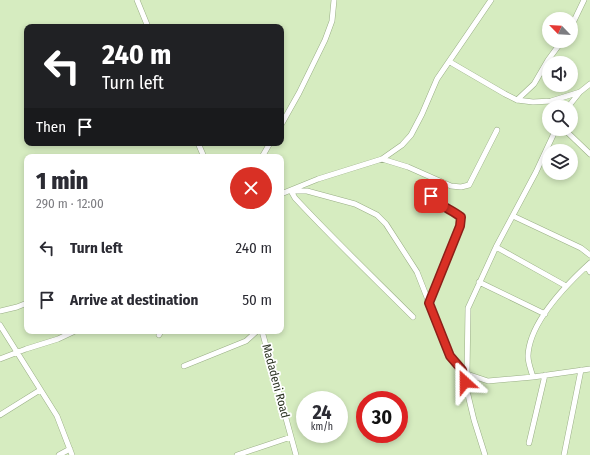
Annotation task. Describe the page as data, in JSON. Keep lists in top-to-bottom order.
{
  "streets": {
    "street": ["Madadeni Road"]
  },
  "north": "top left",
  "page": {
    "turn": ["240 m", "Turn left"],
    "then": "Then",
    "heading": ["1 min", "290 m · 12:00"],
    "list": [
      {
        "name": "Turn left",
        "value": "240 m"
      },
      {
        "name": "Arrive at destination",
        "value": "50 m"
      }
    ],
    "speed": "24 km/h",
    "limit": "30"
  }
}
